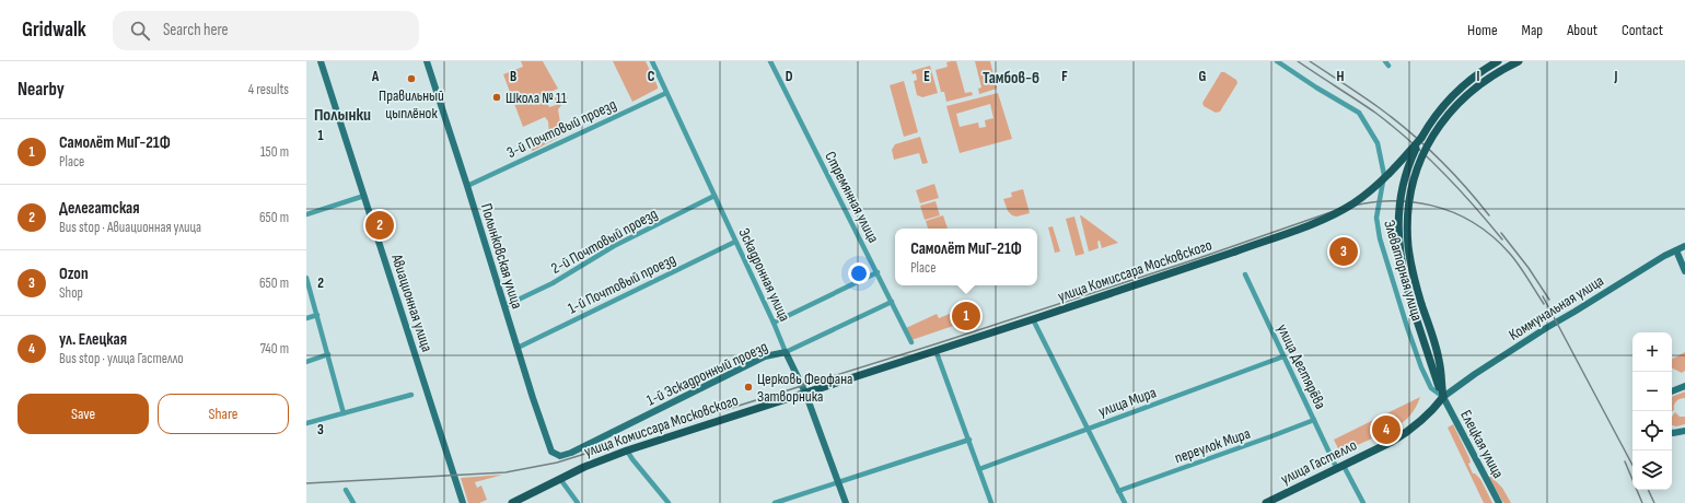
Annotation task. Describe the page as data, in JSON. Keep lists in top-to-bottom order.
{
  "streets": {
    "main road": ["улица Комиссара Московского", "улица Гастелло"],
    "street": [
      "3-й Почтовый проезд",
      "Стремянная улица",
      "2-й Почтовый проезд",
      "Полынковская улица",
      "Элеваторная улица",
      "Эскадронная улица",
      "1-й Почтовый проезд",
      "Авиационная улица",
      "Коммунальная улица",
      "улица Дегтярёва",
      "1-й Эскадронный проезд",
      "улица Мира",
      "Елецкая улица",
      "переулок Мира"
    ]
  },
  "crossings": [
    ["3-й Почтовый проезд", "Полынковская улица"],
    ["3-й Почтовый проезд", "Эскадронная улица"],
    ["Стремянная улица", "1-й Эскадронный проезд"],
    ["2-й Почтовый проезд", "Полынковская улица"],
    ["2-й Почтовый проезд", "Эскадронная улица"],
    ["Полынковская улица", "1-й Почтовый проезд"],
    ["Полынковская улица", "1-й Эскадронный проезд"],
    ["улица Комиссара Московского", "Эскадронная улица"],
    ["Элеваторная улица", "Коммунальная улица"],
    ["Элеваторная улица", "Елецкая улица"],
    ["Элеваторная улица", "улица Гастелло"],
    ["Эскадронная улица", "1-й Почтовый проезд"],
    ["Эскадронная улица", "1-й Эскадронный проезд"],
    ["Коммунальная улица", "Елецкая улица"],
    ["Коммунальная улица", "улица Гастелло"],
    ["улица Дегтярёва", "улица Мира"],
    ["улица Дегтярёва", "переулок Мира"],
    ["улица Дегтярёва", "улица Гастелло"],
    ["Елецкая улица", "улица Гастелло"]
  ],
  "districts": ["Тамбов-6", "Полынки"],
  "places": ["Правильный цыплёнок", "Школа № 11", "Церковь Феофана Затворника"],
  "page": {
    "header": "Gridwalk",
    "search": "Search here",
    "nav": [
      "Home",
      "Map",
      "About",
      "Contact"
    ],
    "heading": ["Nearby", "4 results"],
    "list": [
      {
        "mark": "1",
        "name": "Самолёт МиГ-21Ф",
        "note": "Place",
        "value": "150 m"
      },
      {
        "mark": "2",
        "name": "Делегатская",
        "note": "Bus stop · Авиационная улица",
        "value": "650 m"
      },
      {
        "mark": "3",
        "name": "Ozon",
        "note": "Shop",
        "value": "650 m"
      },
      {
        "mark": "4",
        "name": "ул. Елецкая",
        "note": "Bus stop · улица Гастелло",
        "value": "740 m"
      }
    ],
    "pins": [
      "2",
      "3",
      "1",
      "4"
    ],
    "popup": ["Самолёт МиГ-21Ф", "Place"],
    "map_buttons": ["+", "−"],
    "buttons": ["Save", "Share"]
  },
  "grid": {
    "columns": [
      "A",
      "B",
      "C",
      "D",
      "E",
      "F",
      "G",
      "H",
      "I",
      "J"
    ],
    "rows": ["1", "2", "3"]
  }
}
